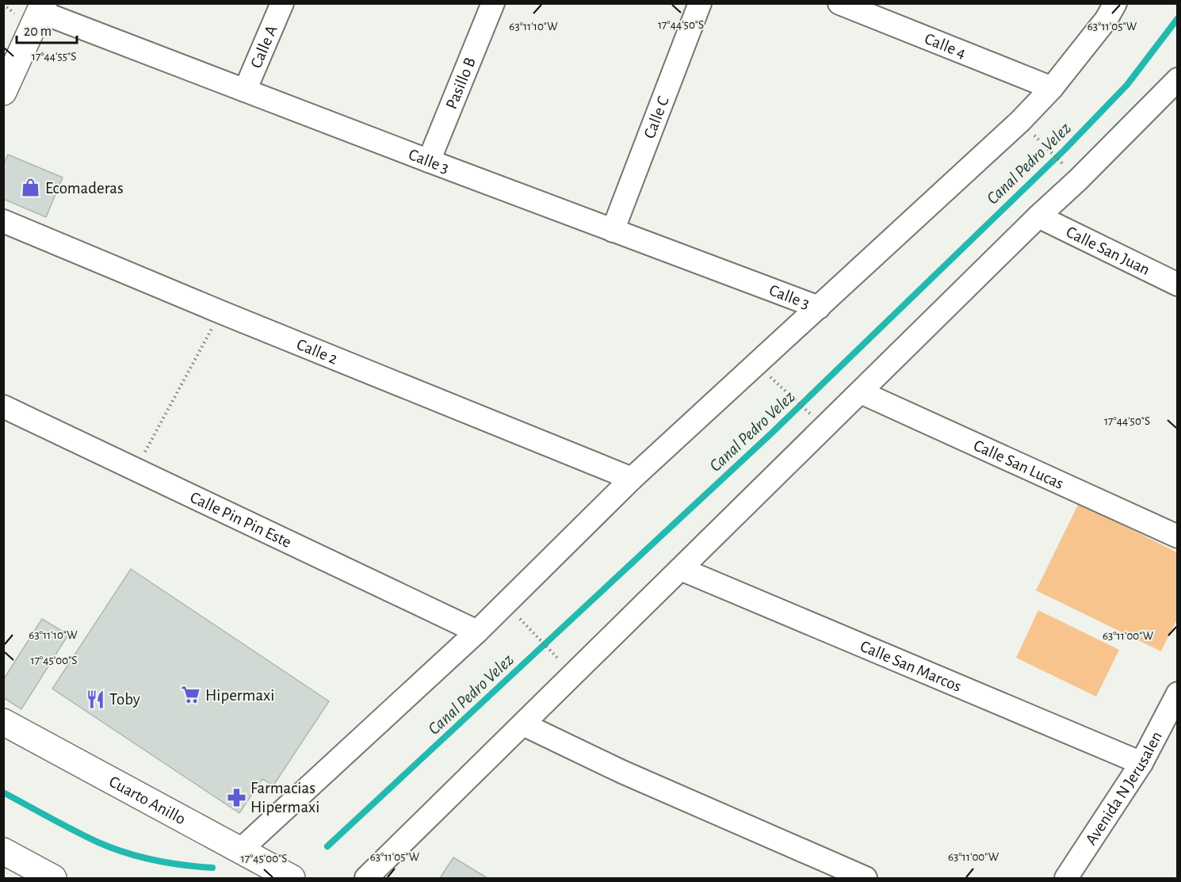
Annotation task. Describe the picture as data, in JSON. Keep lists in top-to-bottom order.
{
  "streets": {
    "main road": ["Cuarto Anillo"],
    "street": [
      "Calle 4",
      "Calle A",
      "Pasillo B",
      "Calle C",
      "Calle 3",
      "Calle San Juan",
      "Calle 2",
      "Calle San Lucas",
      "Calle Pin Pin Este",
      "Calle San Marcos",
      "Avenida N Jerusalen"
    ]
  },
  "crossings": [
    ["Calle A", "Calle 3"],
    ["Pasillo B", "Calle 3"],
    ["Calle C", "Calle 3"],
    ["Calle San Marcos", "Avenida N Jerusalen"]
  ],
  "water": ["Canal Pedro Velez"],
  "places": {
    "shop": ["Ecomaderas"],
    "supermarket": ["Hipermaxi"],
    "restaurant": ["Toby"],
    "pharmacy": ["Farmacias Hipermaxi"]
  },
  "scale_bar": "20 m",
  "coordinates": [
    "17°44'50\"S",
    "63°11'10\"W",
    "63°11'05\"W",
    "17°44'55\"S",
    "63°11'00\"W",
    "17°45'00\"S"
  ]
}
